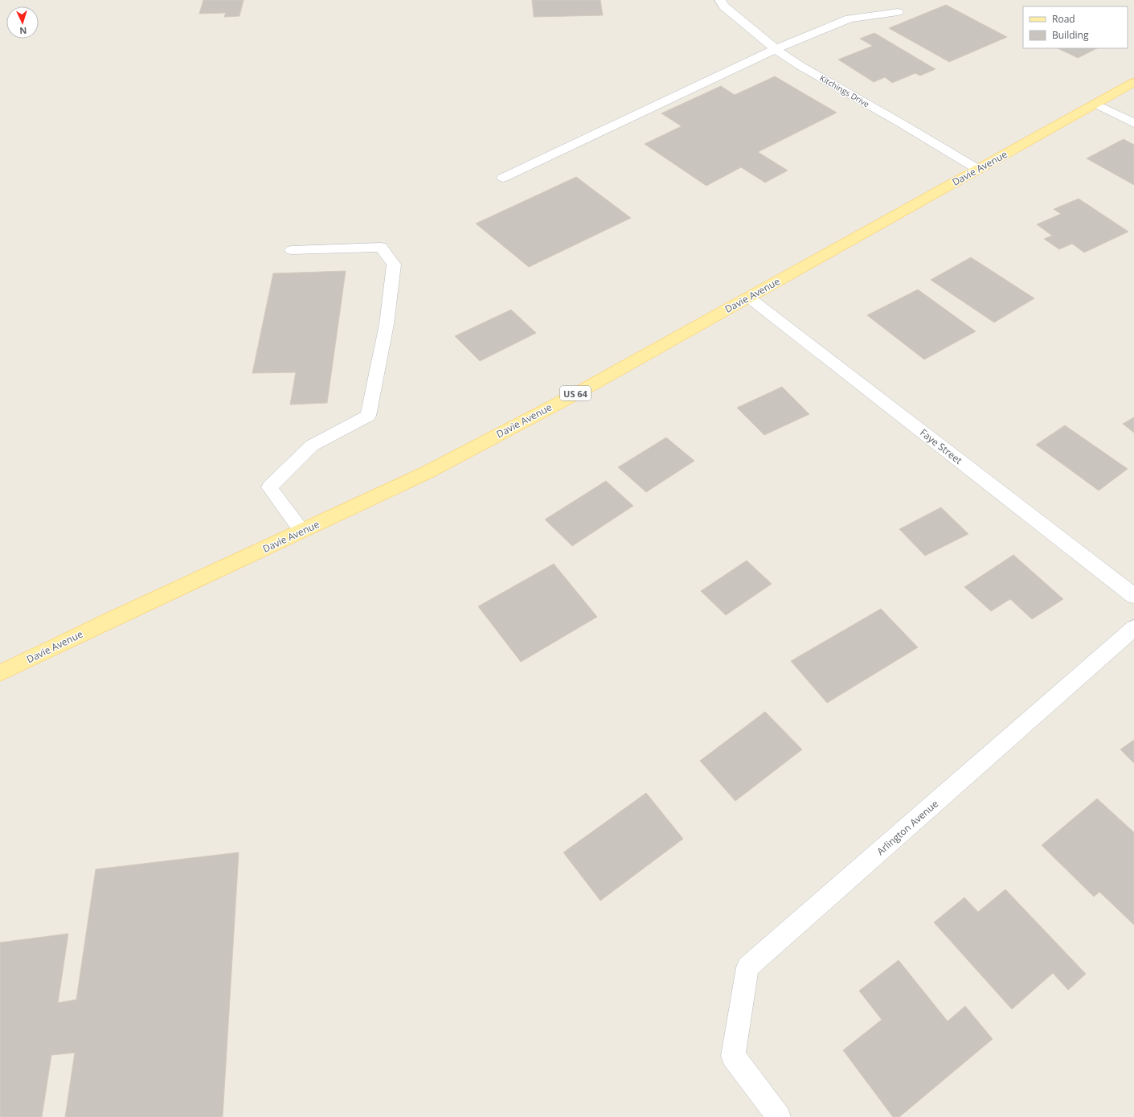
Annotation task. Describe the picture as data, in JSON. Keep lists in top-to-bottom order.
{
  "streets": {
    "main road": ["Davie Avenue", "US 64"],
    "street": ["Kitchings Drive", "Faye Street", "Arlington Avenue"]
  },
  "crossings": [
    ["Kitchings Drive", "Davie Avenue"],
    ["Davie Avenue", "Faye Street"]
  ],
  "legend": ["Road", "Building"],
  "north": "bottom"
}
